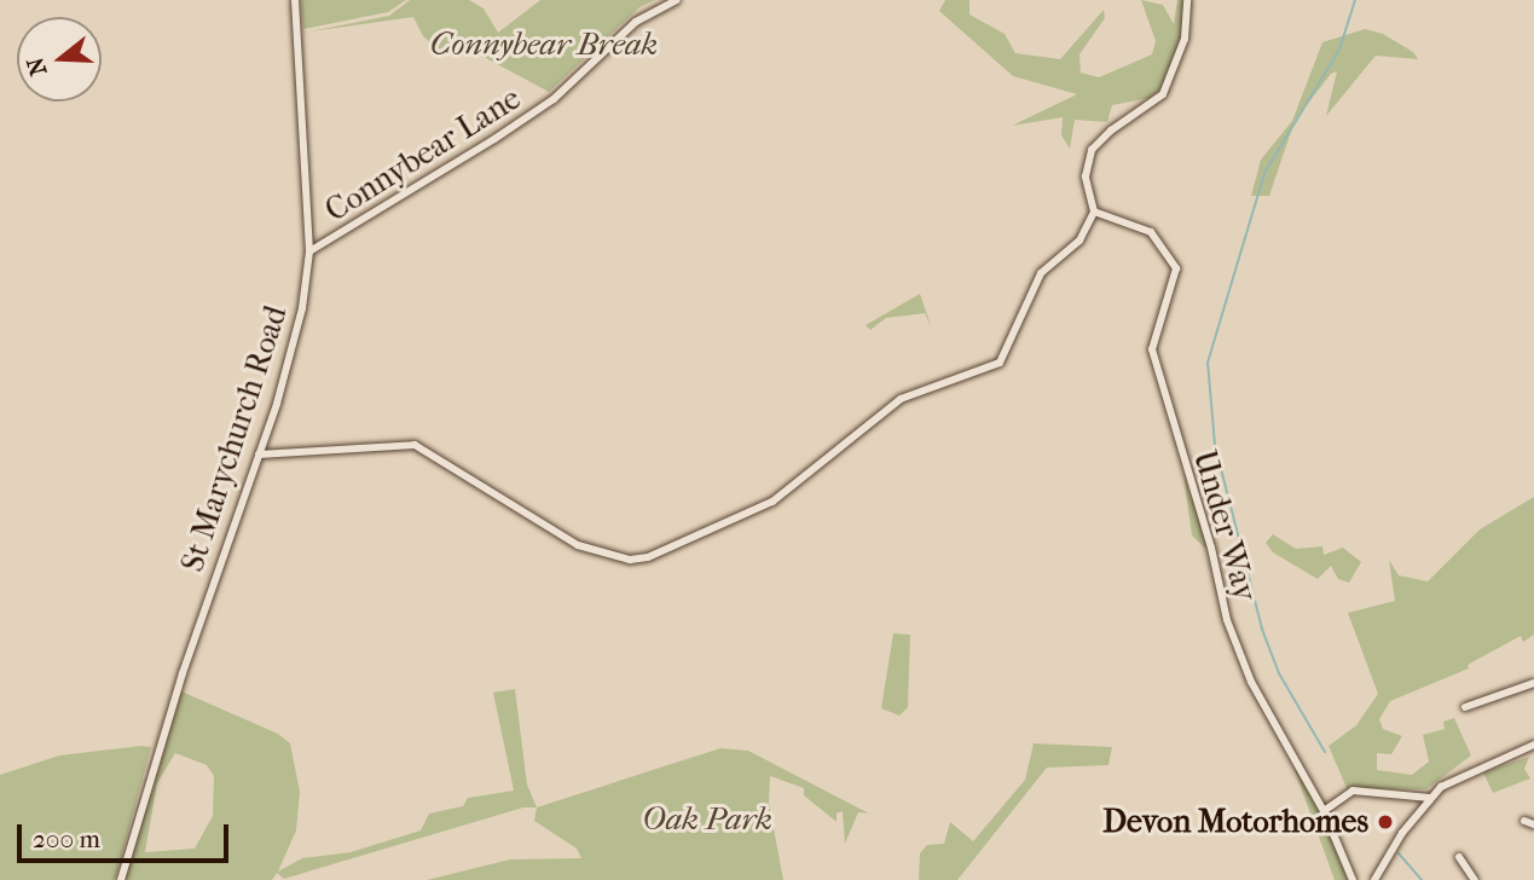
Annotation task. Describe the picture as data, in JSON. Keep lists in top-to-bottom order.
{
  "streets": {
    "street": ["Connybear Lane", "St Marychurch Road", "Under Way"]
  },
  "crossings": [
    ["Connybear Lane", "St Marychurch Road"]
  ],
  "parks": ["Connybear Break", "Oak Park"],
  "places": ["Devon Motorhomes"],
  "scale_bar": "200 m",
  "north": "left"
}
